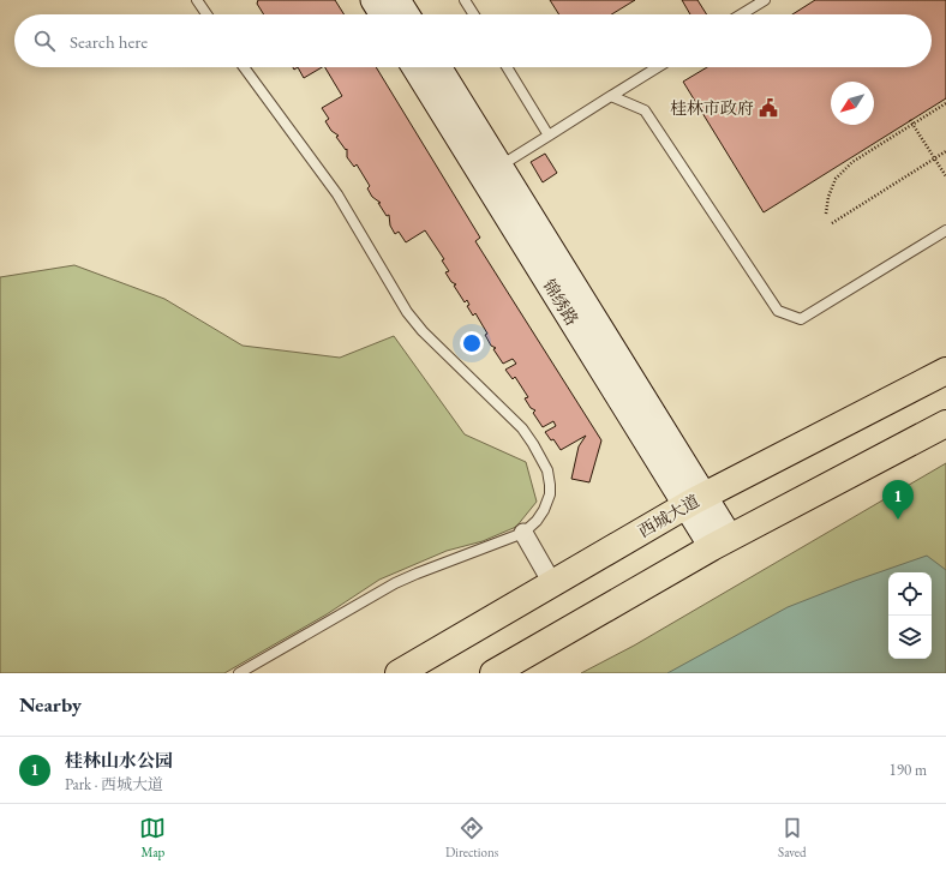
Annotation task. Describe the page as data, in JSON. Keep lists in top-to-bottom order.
{
  "streets": {
    "highway": ["西城大道"],
    "street": ["锦绣路"]
  },
  "crossings": [
    ["锦绣路", "西城大道"]
  ],
  "places": {
    "public building": ["桂林市政府"]
  },
  "north": "bottom left",
  "page": {
    "search": "Search here",
    "pins": "1",
    "heading": "Nearby",
    "list": [
      {
        "mark": "1",
        "name": "桂林山水公园",
        "note": "Park · 西城大道",
        "value": "190 m"
      }
    ],
    "nav": ["Map", "Directions", "Saved"]
  }
}
